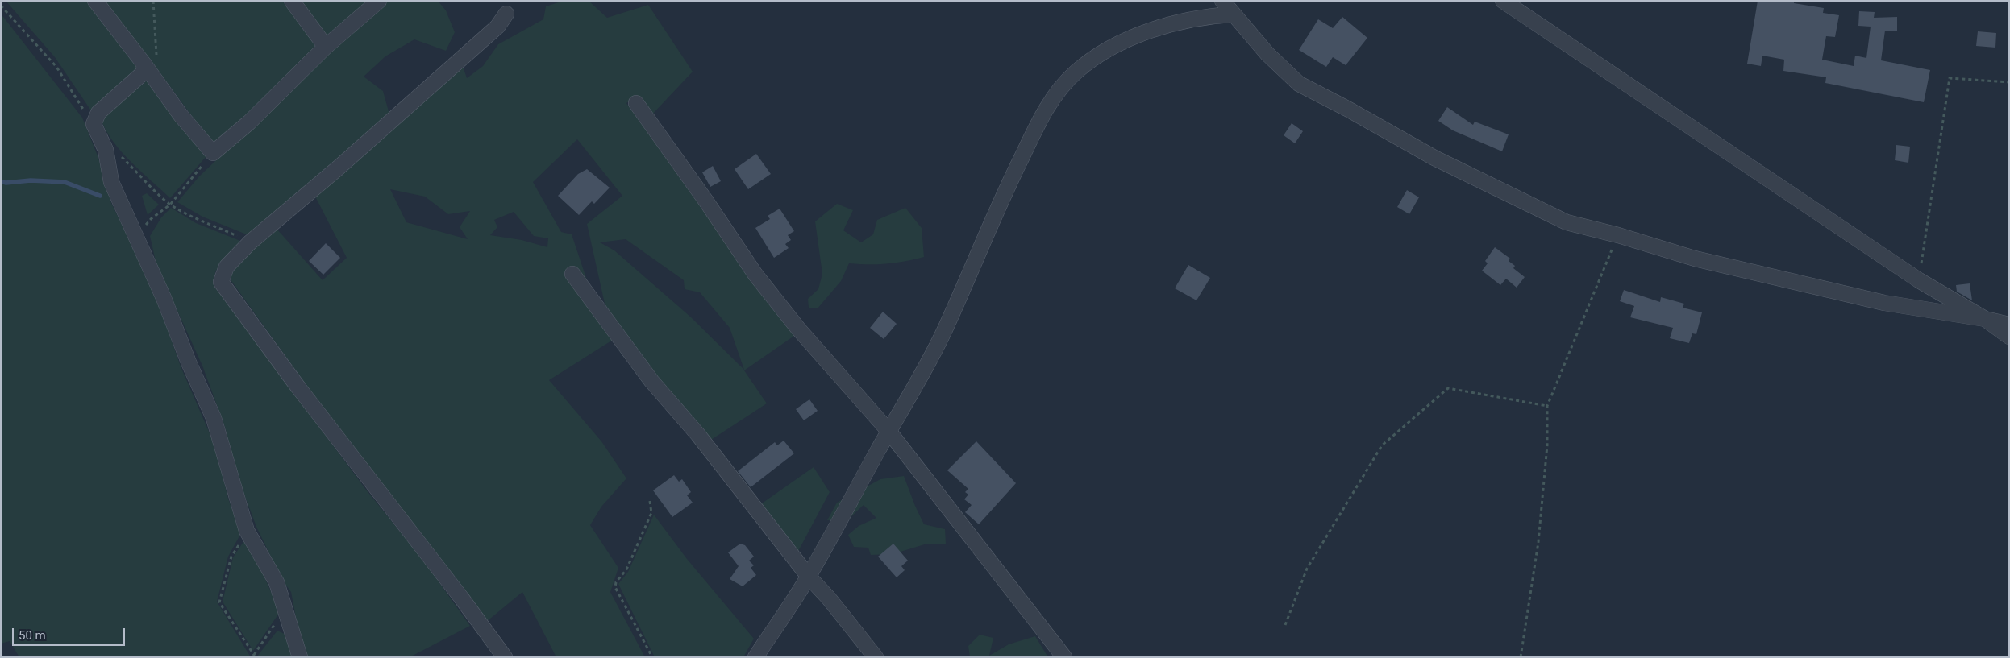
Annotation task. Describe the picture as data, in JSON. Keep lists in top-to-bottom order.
{
  "scale_bar": "50 m"
}
